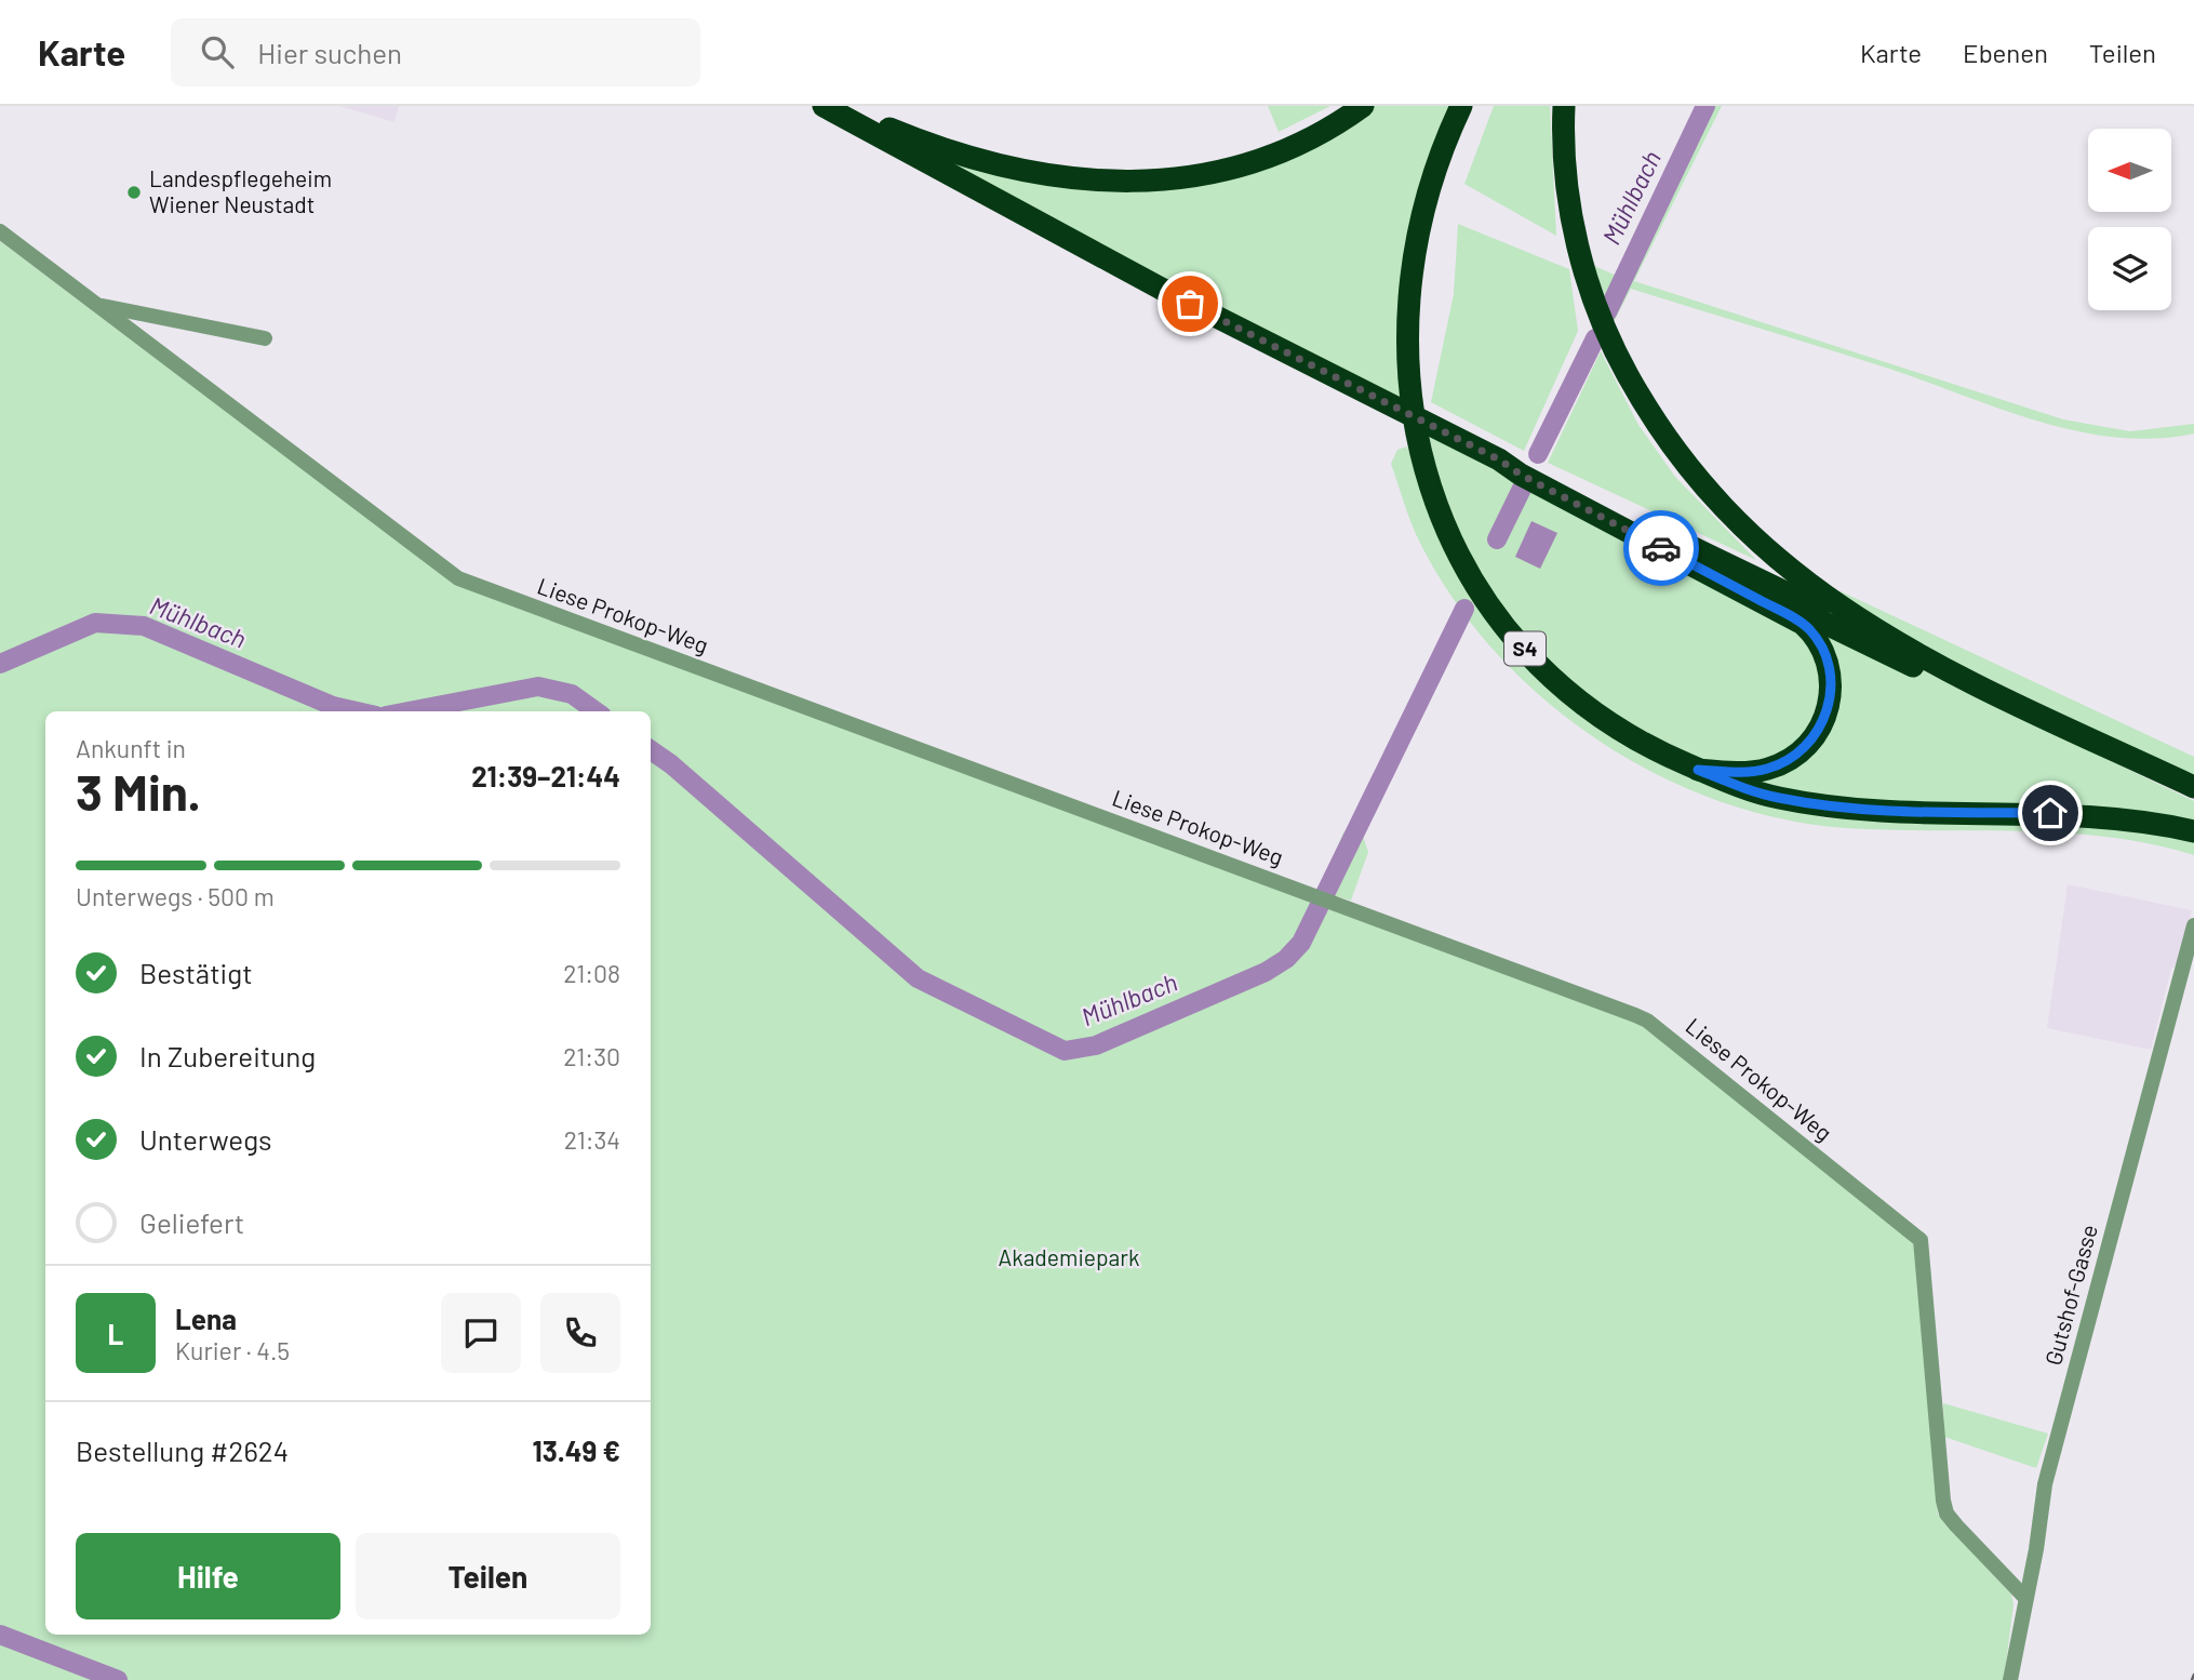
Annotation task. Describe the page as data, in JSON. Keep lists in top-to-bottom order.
{
  "streets": {
    "highway": ["S4"],
    "street": ["Liese Prokop-Weg", "Gutshof-Gasse"]
  },
  "crossings": [
    ["Liese Prokop-Weg", "Gutshof-Gasse"]
  ],
  "water": ["Mühlbach"],
  "parks": ["Akademiepark"],
  "places": ["Landespflegeheim Wiener Neustadt"],
  "north": "left",
  "page": {
    "header": "Karte",
    "search": "Hier suchen",
    "nav": ["Karte", "Ebenen", "Teilen"],
    "heading": ["3 Min.", "Ankunft in", "21:39–21:44"],
    "panel": [
      "Lena",
      "Kurier · 4.5",
      "Bestellung #2624",
      "13.49 €"
    ],
    "bar": "Unterwegs · 500 m",
    "list": [
      ["Bestätigt", "21:08"],
      ["In Zubereitung", "21:30"],
      ["Unterwegs", "21:34"],
      "Geliefert"
    ],
    "round": "L",
    "buttons": ["Hilfe", "Teilen"]
  }
}
